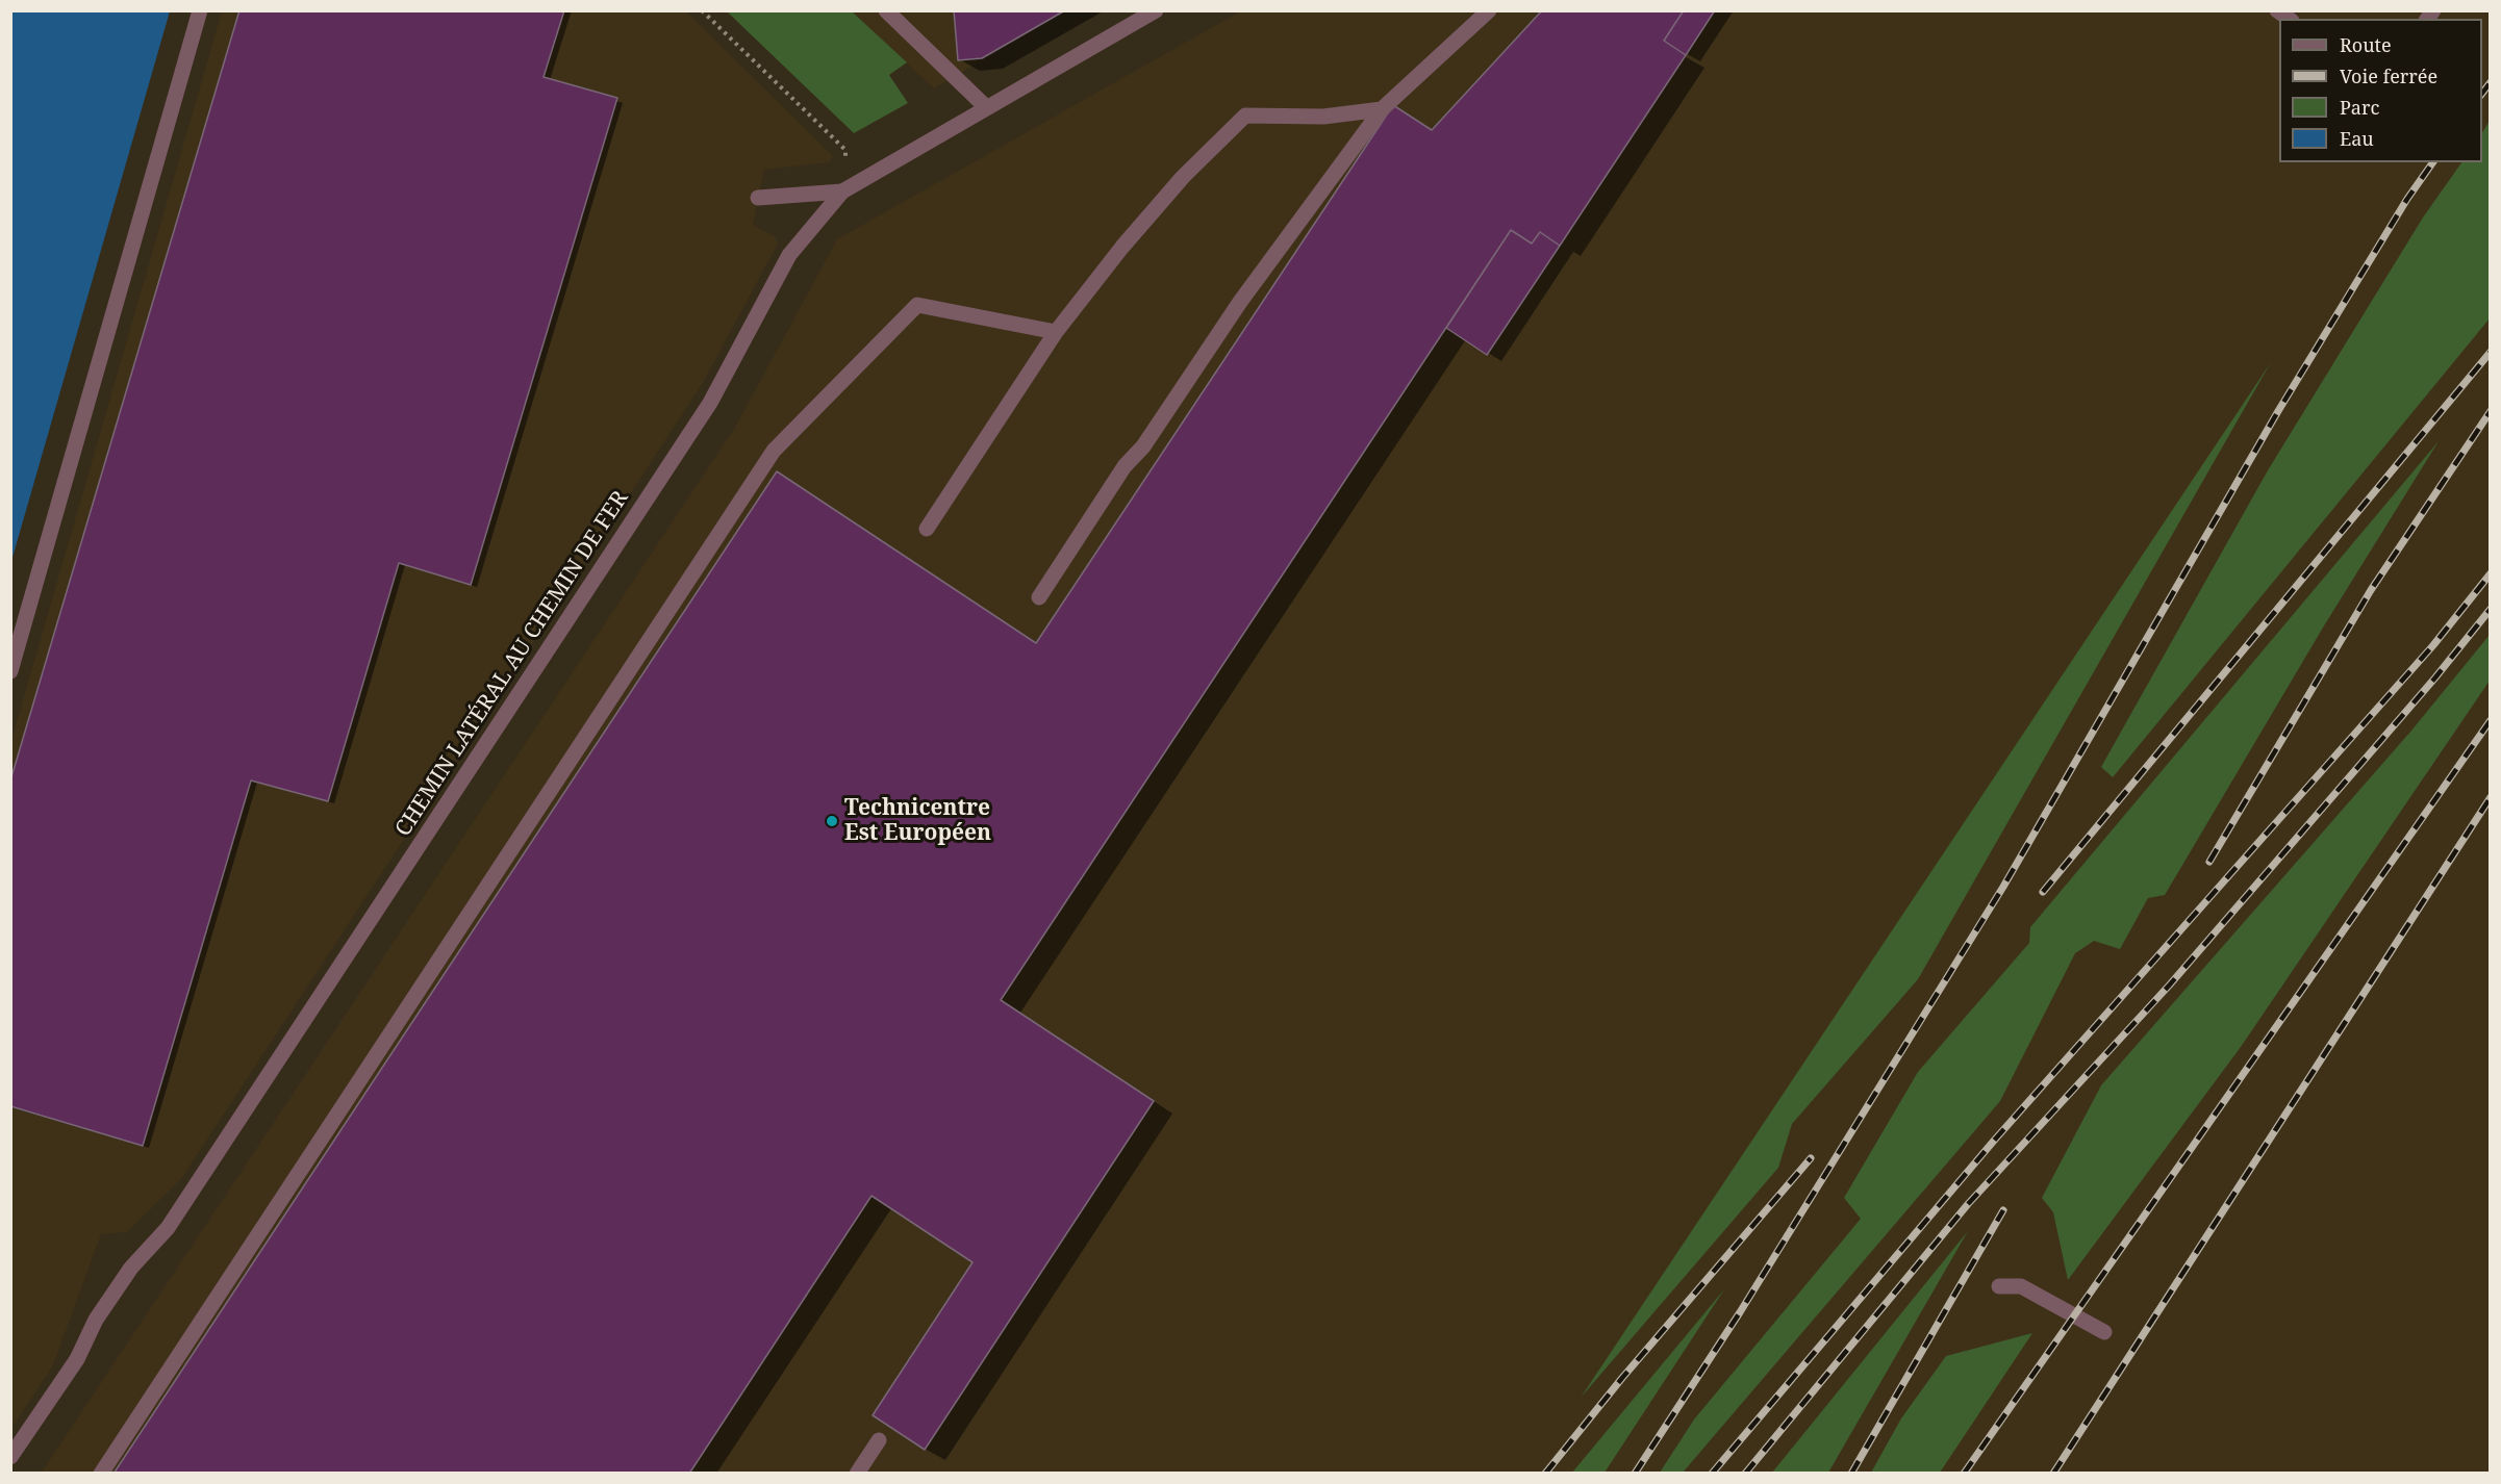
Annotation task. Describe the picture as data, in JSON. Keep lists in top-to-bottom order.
{
  "streets": {
    "street": ["CHEMIN LATÉRAL AU CHEMIN DE FER"]
  },
  "places": ["Technicentre Est Européen"],
  "legend": [
    "Route",
    "Voie ferrée",
    "Parc",
    "Eau"
  ]
}
